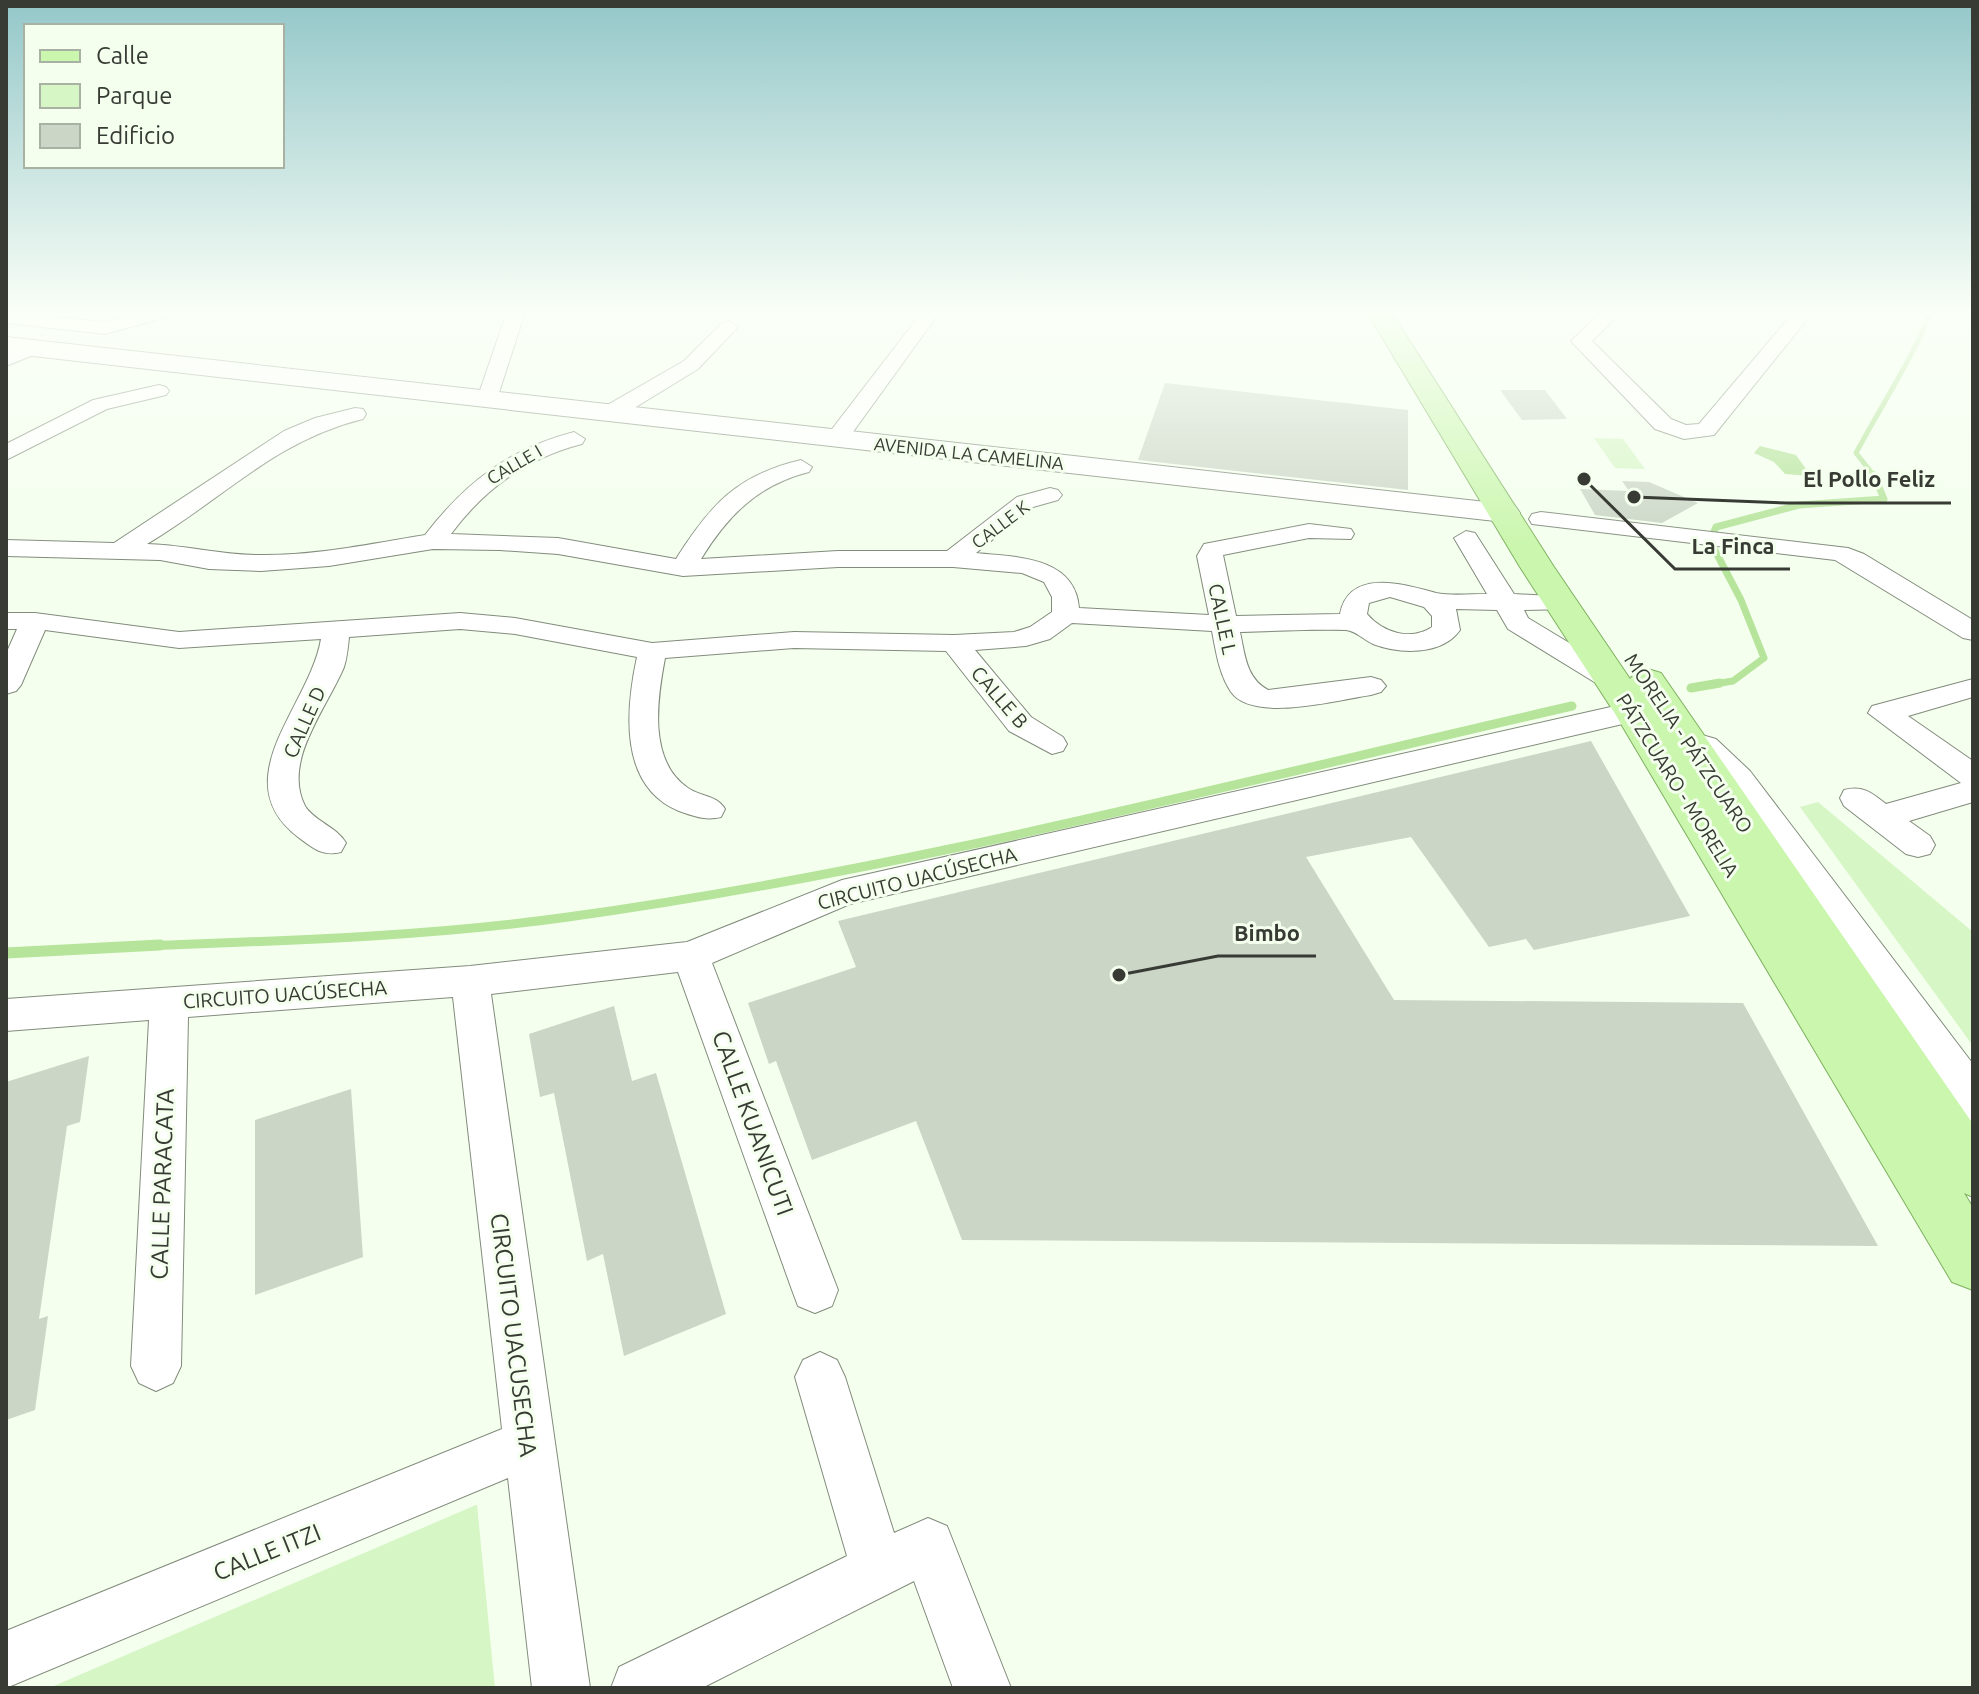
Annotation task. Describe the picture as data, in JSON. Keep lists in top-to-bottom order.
{
  "streets": {
    "main road": ["MORELIA - PÁTZCUARO", "PÁTZCUARO - MORELIA"],
    "street": [
      "AVENIDA LA CAMELINA",
      "CALLE I",
      "CALLE K",
      "CALLE L",
      "CALLE B",
      "CALLE D",
      "CIRCUITO UACÚSECHA",
      "CALLE KUANICUTI",
      "CALLE PARACATA",
      "CIRCUITO UACUSECHA",
      "CALLE ITZI"
    ]
  },
  "crossings": [
    ["AVENIDA LA CAMELINA", "PÁTZCUARO - MORELIA"],
    ["MORELIA - PÁTZCUARO", "PÁTZCUARO - MORELIA"],
    ["MORELIA - PÁTZCUARO", "CIRCUITO UACÚSECHA"],
    ["PÁTZCUARO - MORELIA", "CIRCUITO UACÚSECHA"],
    ["CIRCUITO UACÚSECHA", "CALLE KUANICUTI"],
    ["CIRCUITO UACÚSECHA", "CALLE PARACATA"],
    ["CIRCUITO UACÚSECHA", "CIRCUITO UACUSECHA"],
    ["CIRCUITO UACUSECHA", "CALLE ITZI"]
  ],
  "places": ["La Finca", "El Pollo Feliz", "Bimbo"],
  "legend": ["Calle", "Parque", "Edificio"]
}
